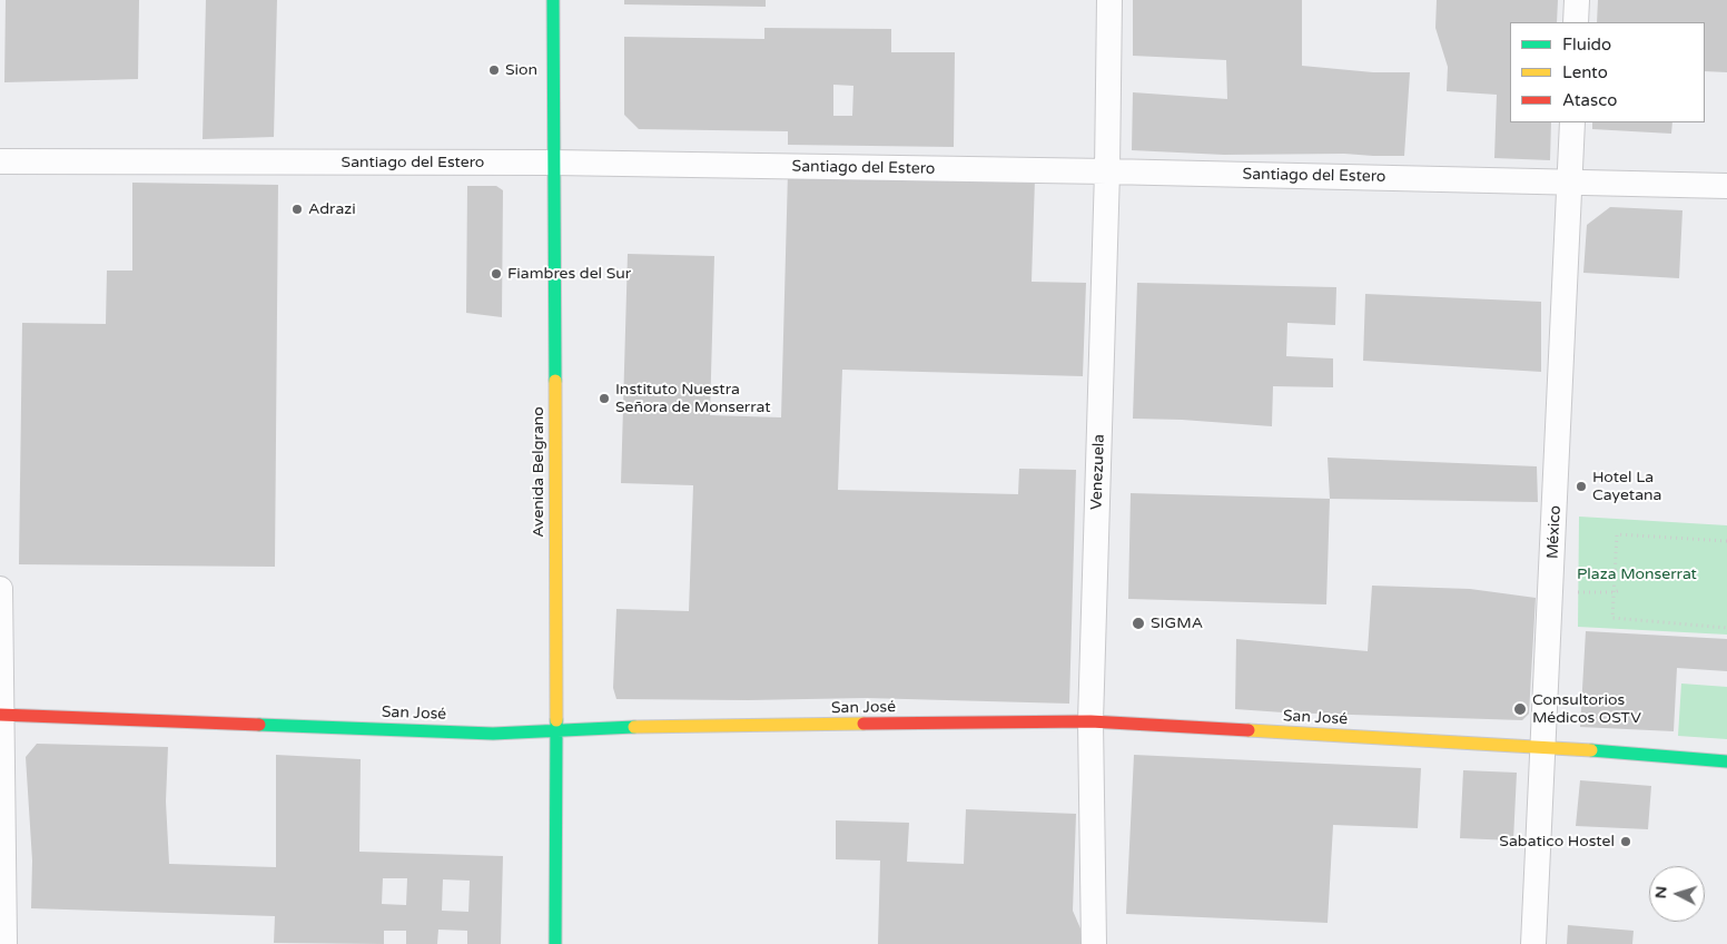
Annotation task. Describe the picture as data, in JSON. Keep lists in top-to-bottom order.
{
  "streets": {
    "street": [
      "Santiago del Estero",
      "Avenida Belgrano",
      "Venezuela",
      "México",
      "San José"
    ]
  },
  "crossings": [
    ["Santiago del Estero", "Avenida Belgrano"],
    ["Santiago del Estero", "Venezuela"],
    ["Santiago del Estero", "México"],
    ["Avenida Belgrano", "San José"],
    ["Venezuela", "San José"],
    ["México", "San José"]
  ],
  "parks": ["Plaza Monserrat"],
  "places": [
    "Sion",
    "Adrazi",
    "Fiambres del Sur",
    "Instituto Nuestra Señora de Monserrat",
    "Hotel La Cayetana",
    "SIGMA",
    "Consultorios Médicos OSTV",
    "Sabatico Hostel"
  ],
  "legend": ["Fluido", "Lento", "Atasco"],
  "north": "left"
}
